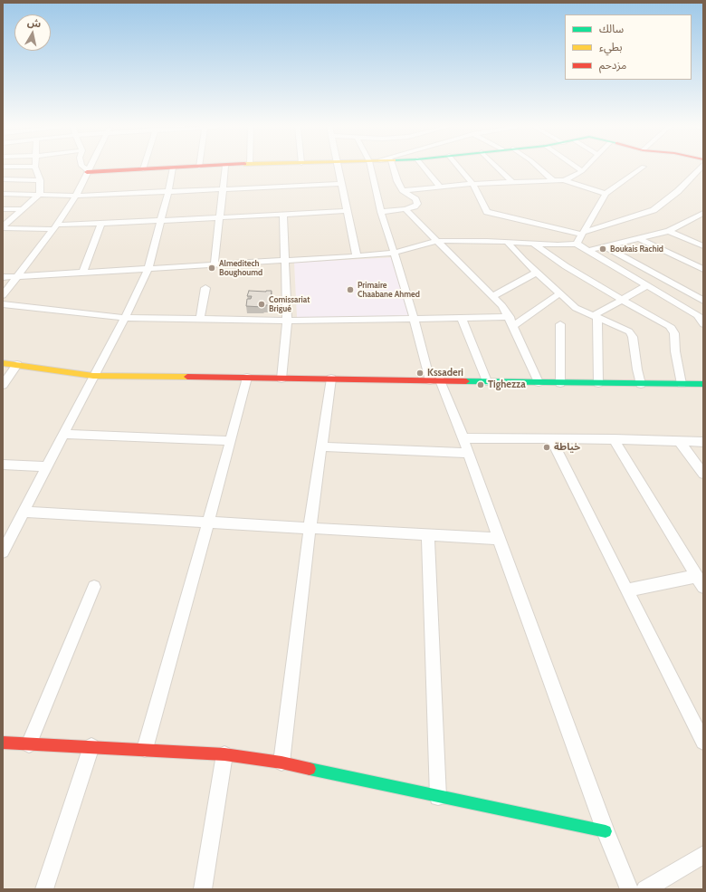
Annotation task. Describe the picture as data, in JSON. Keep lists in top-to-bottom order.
{
  "places": [
    "Boukais Rachid",
    "Almeditech Boughoumd",
    "Primaire Chaabane Ahmed",
    "Comissariat Brigué",
    "Kssaderi",
    "Tighezza",
    "خياطة"
  ],
  "legend": ["سالك", "بطيء", "مزدحم"],
  "north": "top"
}
